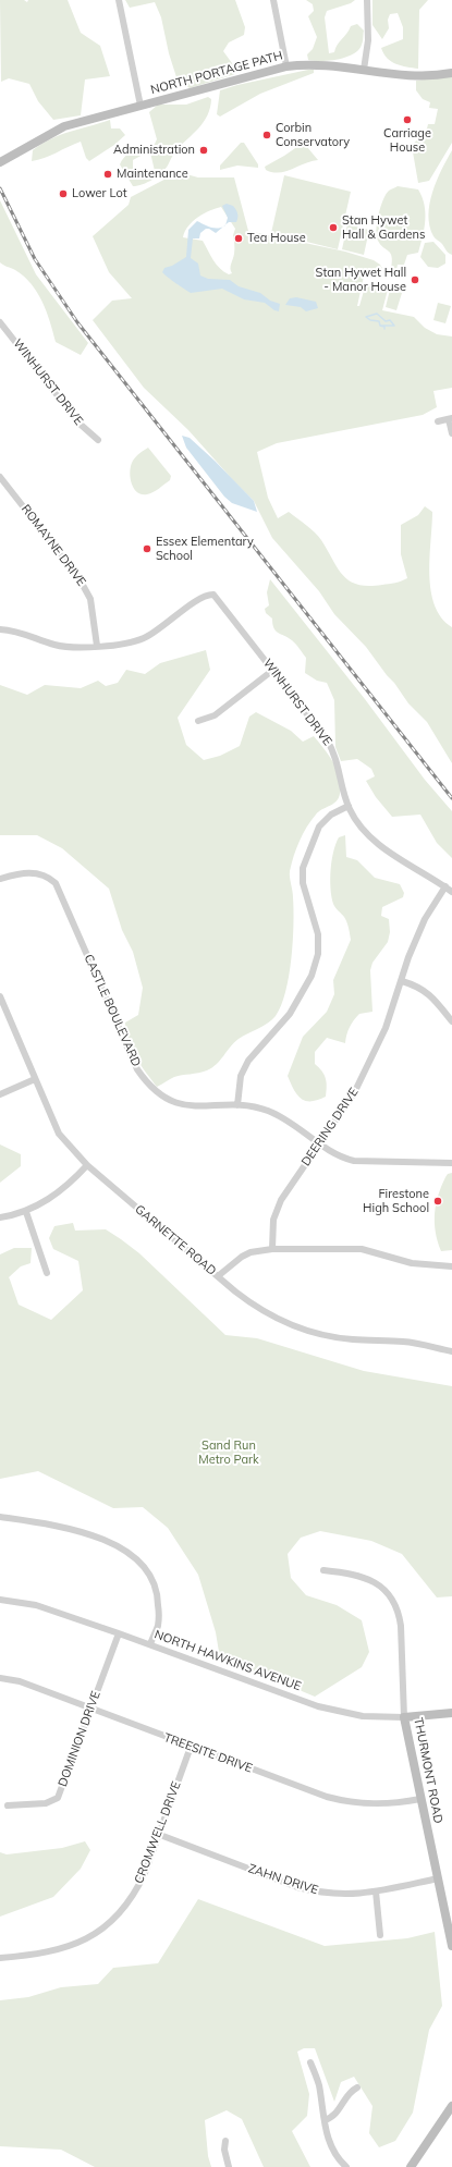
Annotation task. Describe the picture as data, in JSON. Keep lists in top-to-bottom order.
{
  "streets": {
    "main road": ["NORTH PORTAGE PATH", "NORTH HAWKINS AVENUE", "THURMONT ROAD"],
    "street": [
      "WINHURST DRIVE",
      "ROMAYNE DRIVE",
      "CASTLE BOULEVARD",
      "DEERING DRIVE",
      "GARNETTE ROAD",
      "DOMINION DRIVE",
      "TREESITE DRIVE",
      "CROMWELL DRIVE",
      "ZAHN DRIVE"
    ]
  },
  "crossings": [
    ["WINHURST DRIVE", "ROMAYNE DRIVE"],
    ["WINHURST DRIVE", "DEERING DRIVE"],
    ["CASTLE BOULEVARD", "DEERING DRIVE"],
    ["NORTH HAWKINS AVENUE", "DOMINION DRIVE"],
    ["NORTH HAWKINS AVENUE", "THURMONT ROAD"],
    ["DOMINION DRIVE", "TREESITE DRIVE"],
    ["TREESITE DRIVE", "THURMONT ROAD"],
    ["TREESITE DRIVE", "CROMWELL DRIVE"],
    ["THURMONT ROAD", "ZAHN DRIVE"],
    ["CROMWELL DRIVE", "ZAHN DRIVE"]
  ],
  "parks": ["Sand Run Metro Park"],
  "places": [
    "Carriage House",
    "Corbin Conservatory",
    "Administration",
    "Maintenance",
    "Lower Lot",
    "Stan Hywet Hall & Gardens",
    "Tea House",
    "Stan Hywet Hall - Manor House",
    "Essex Elementary School",
    "Firestone High School"
  ]
}
